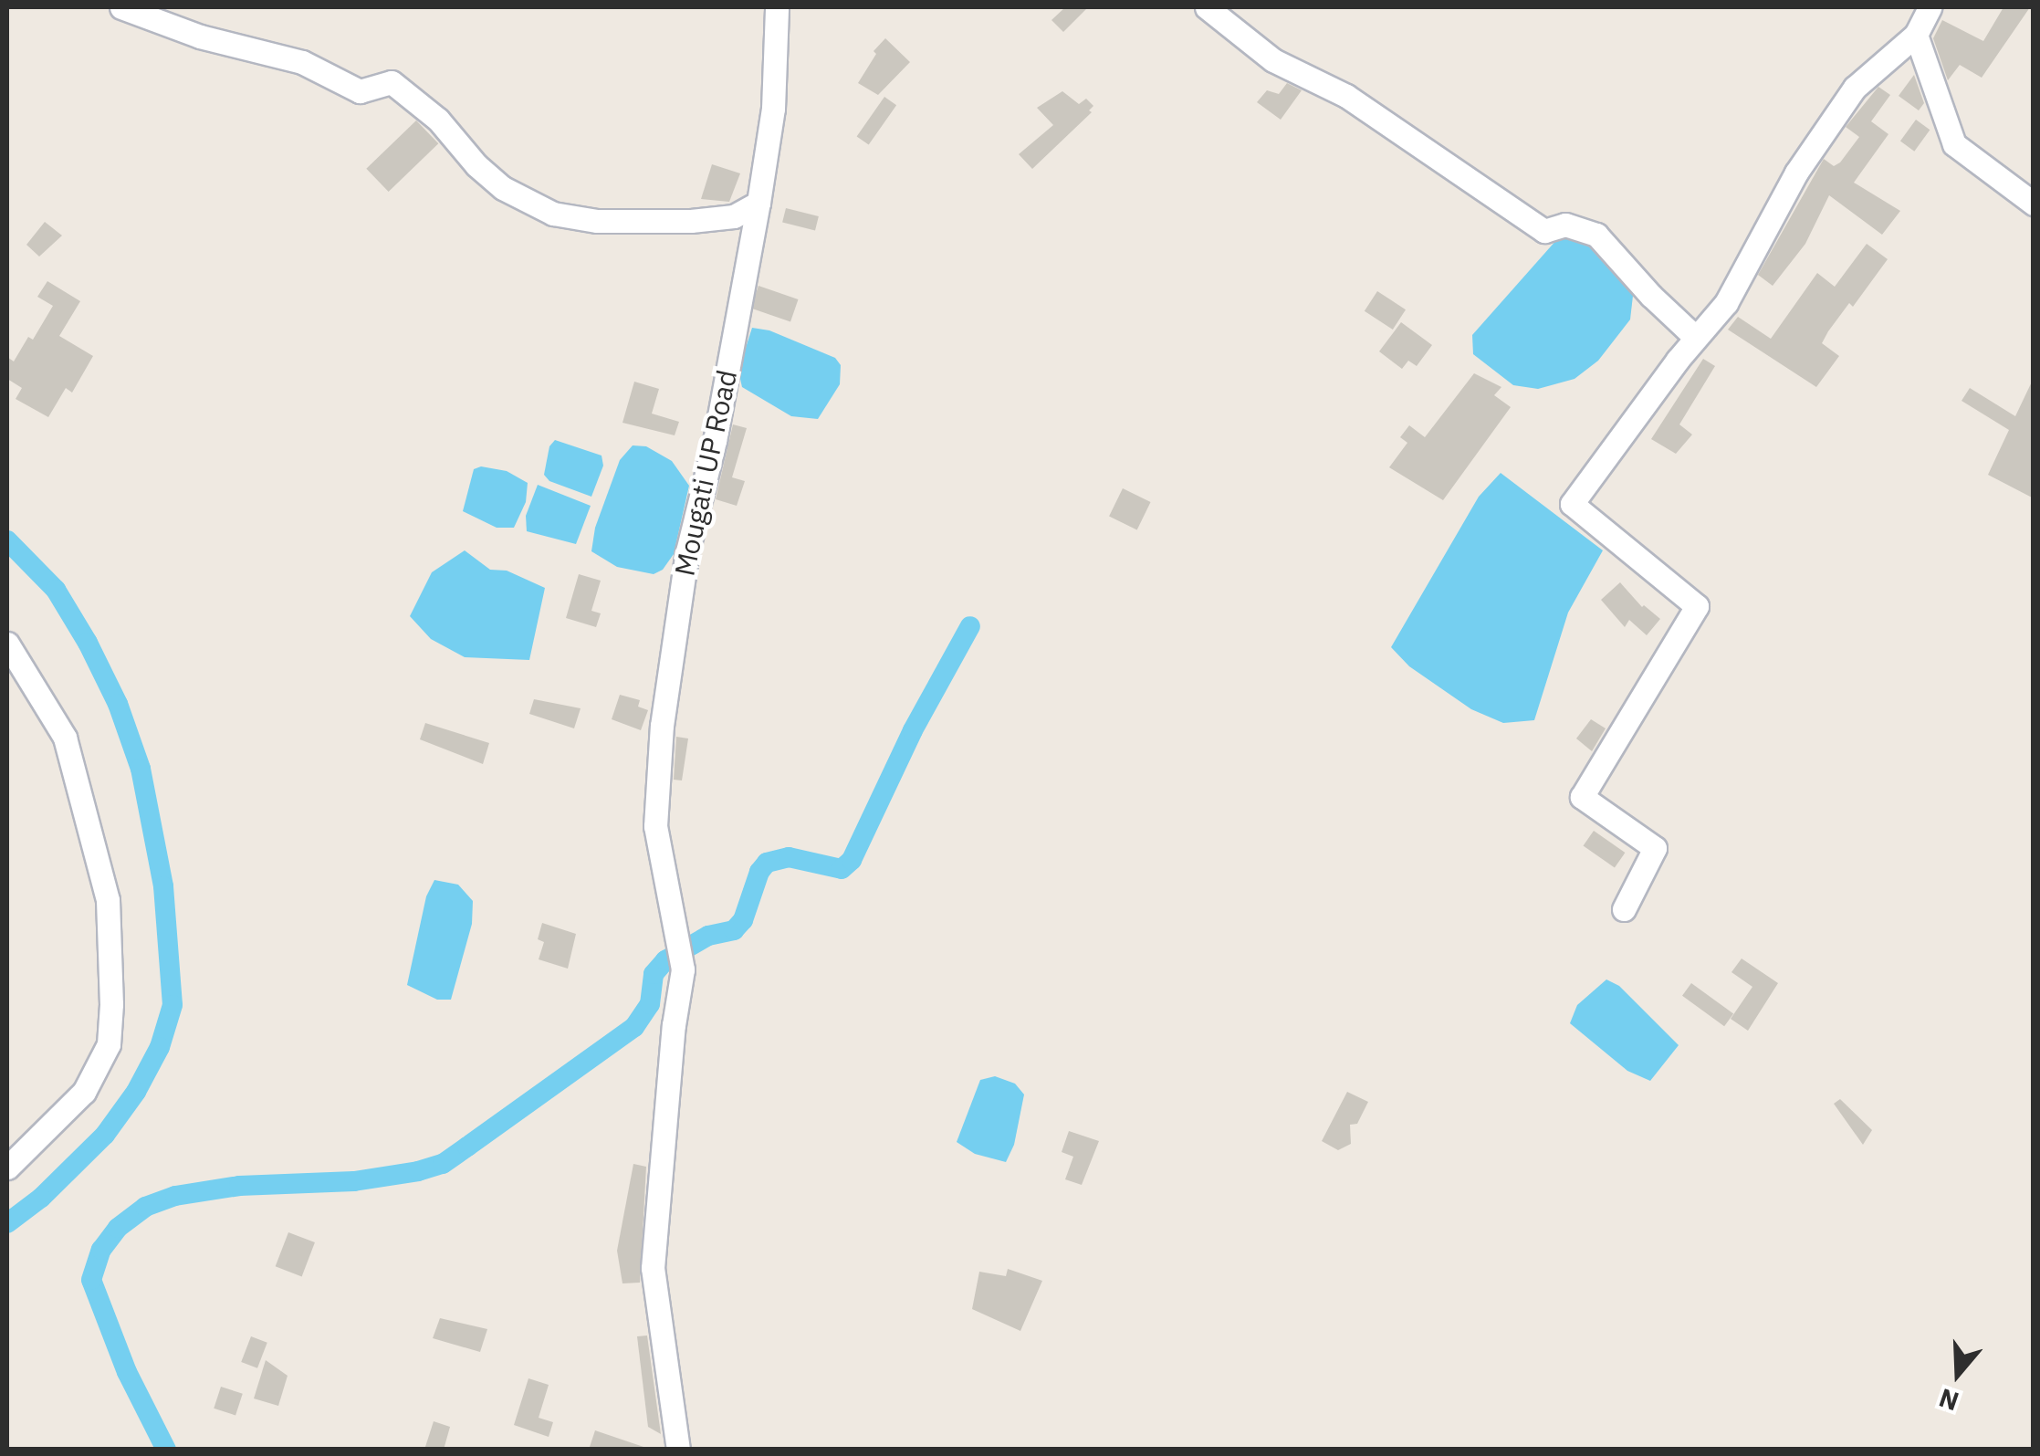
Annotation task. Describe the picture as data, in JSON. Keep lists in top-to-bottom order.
{
  "streets": {
    "street": ["Mougati UP Road"]
  },
  "north": "bottom"
}
